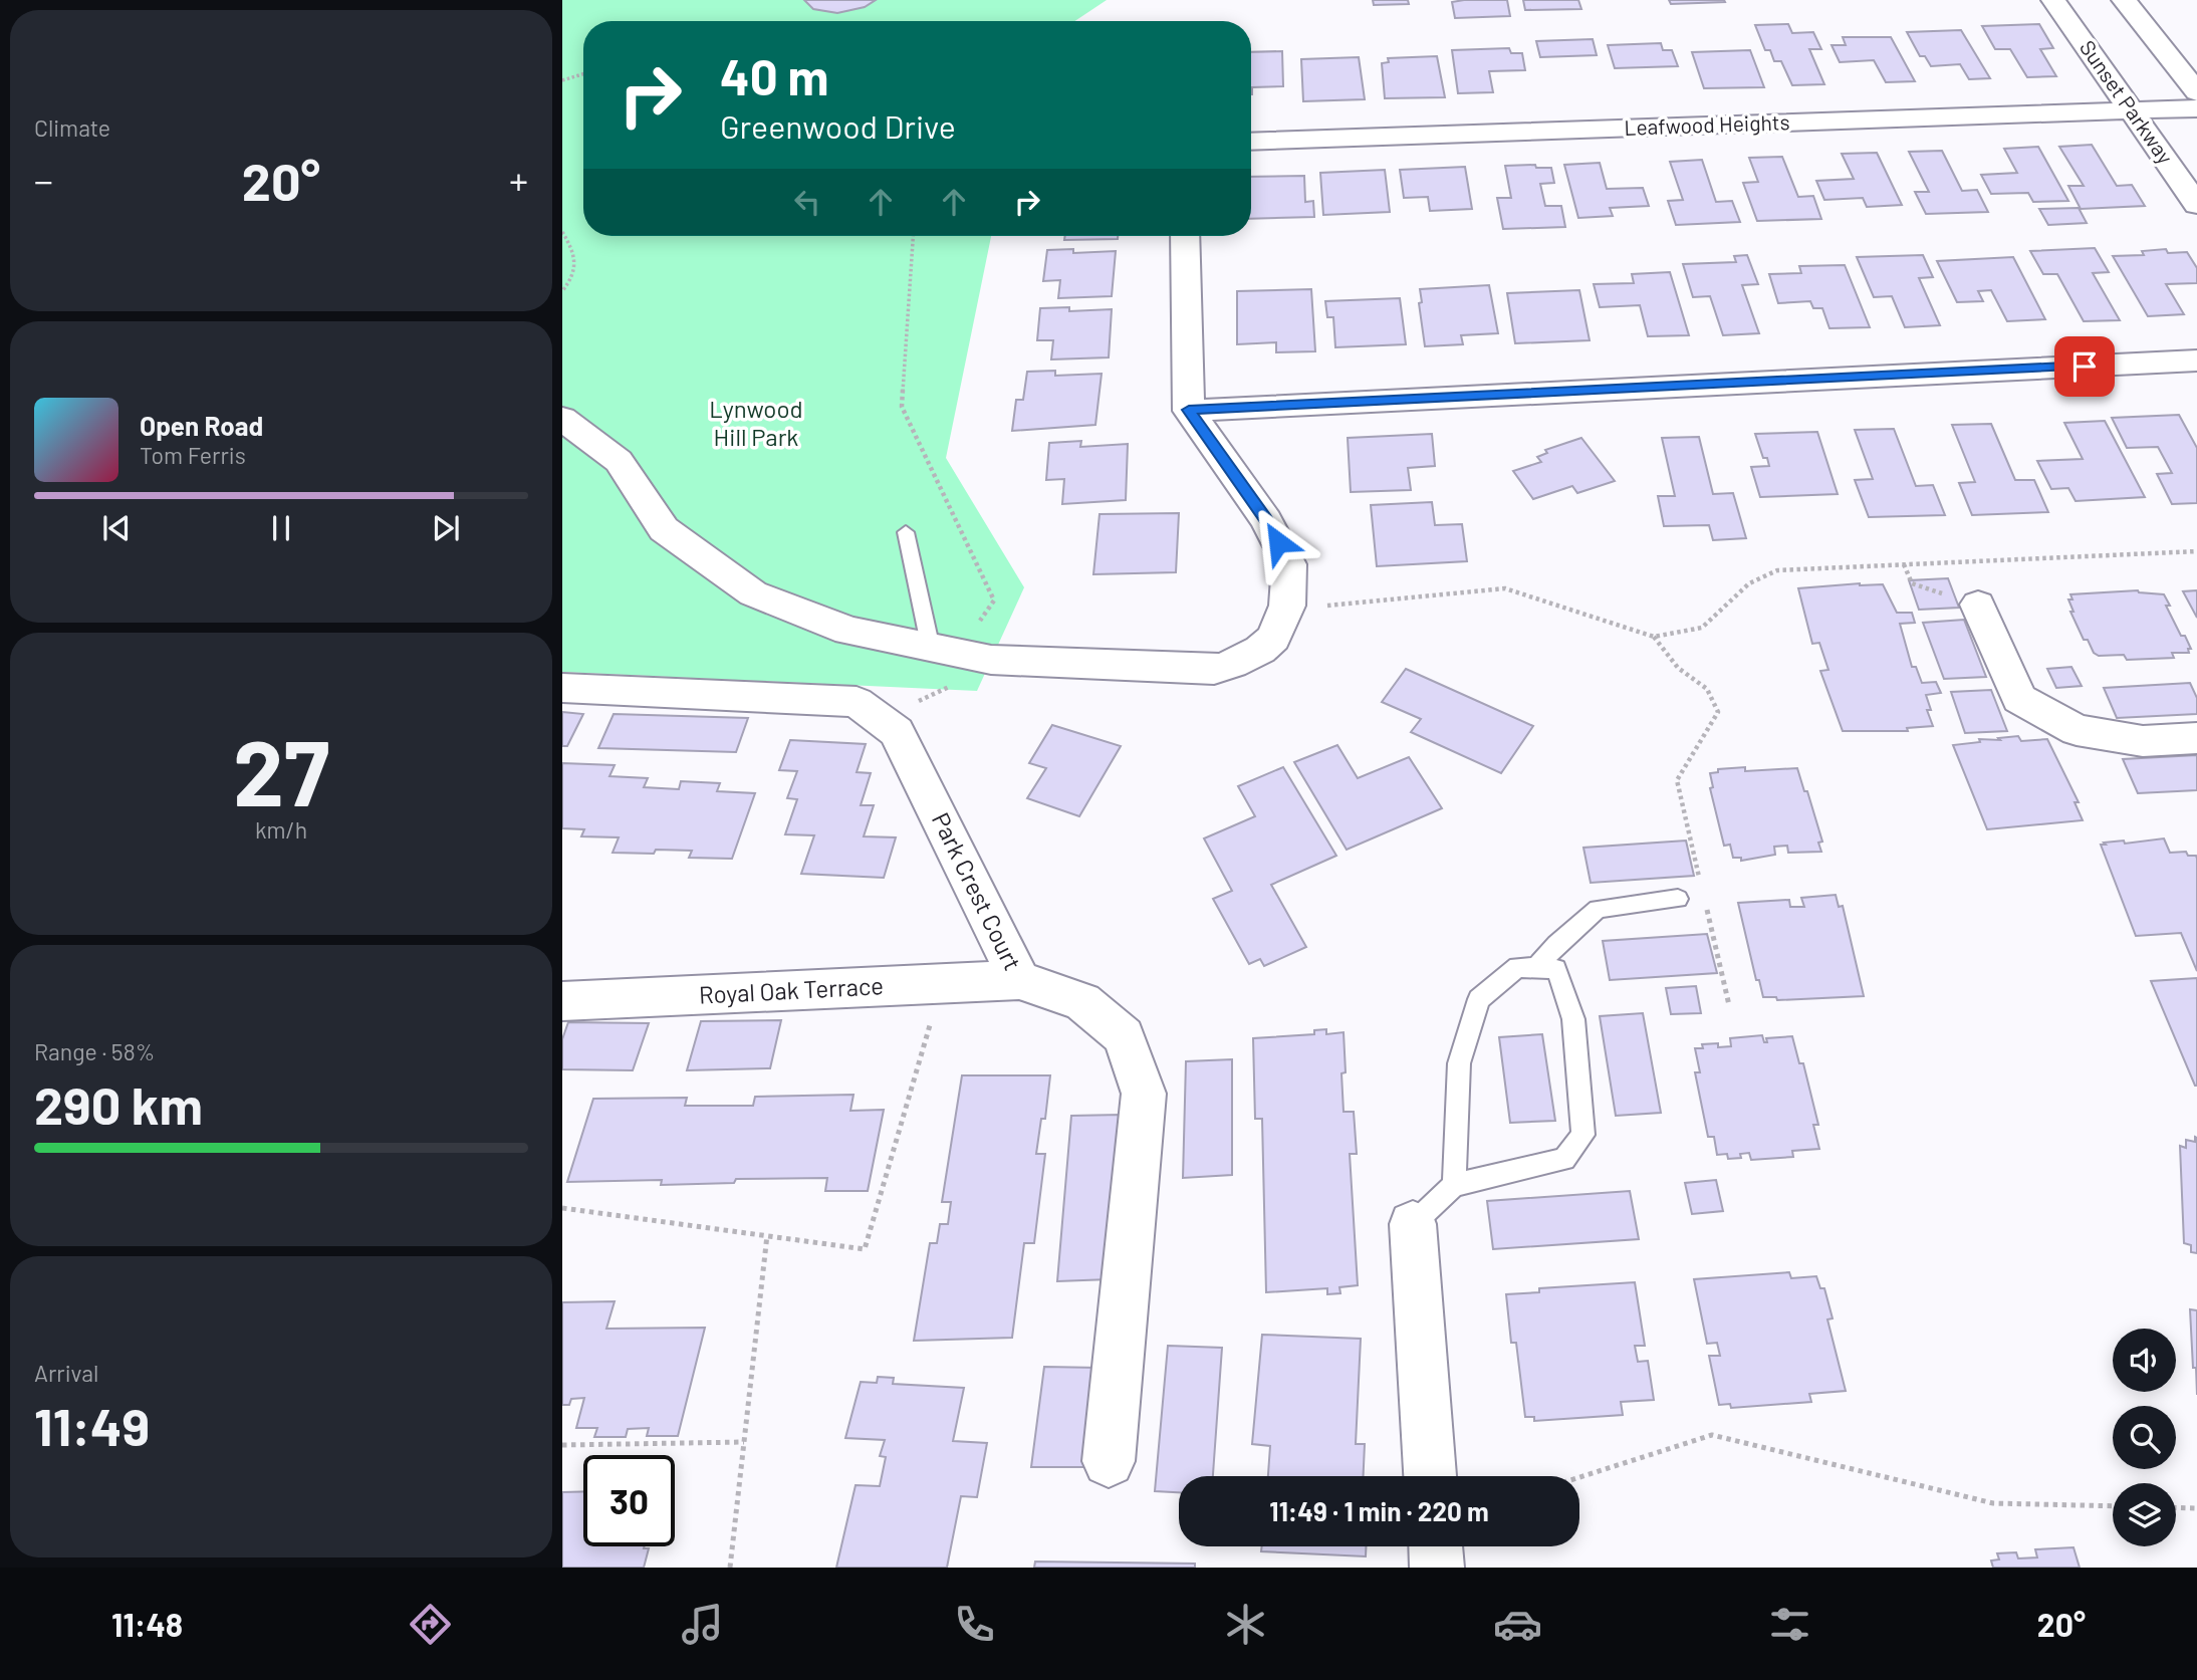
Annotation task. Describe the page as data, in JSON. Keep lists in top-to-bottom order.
{
  "streets": {
    "street": [
      "Sunset Parkway",
      "Leafwood Heights",
      "Park Crest Court",
      "Royal Oak Terrace"
    ]
  },
  "crossings": [
    ["Sunset Parkway", "Leafwood Heights"],
    ["Park Crest Court", "Royal Oak Terrace"]
  ],
  "parks": ["Lynwood Hill Park"],
  "page": {
    "tile": [
      "Climate",
      ["27", "km/h"],
      ["Range · 58%", "290 km"],
      ["Arrival", "11:49"]
    ],
    "turn": ["40 m", "Greenwood Drive"],
    "heat": ["−", "20°", "+"],
    "song": ["Open Road", "Tom Ferris"],
    "limit": "30",
    "trip": "11:49 · 1 min · 220 m",
    "tabs": ["11:48", "20°"]
  }
}
